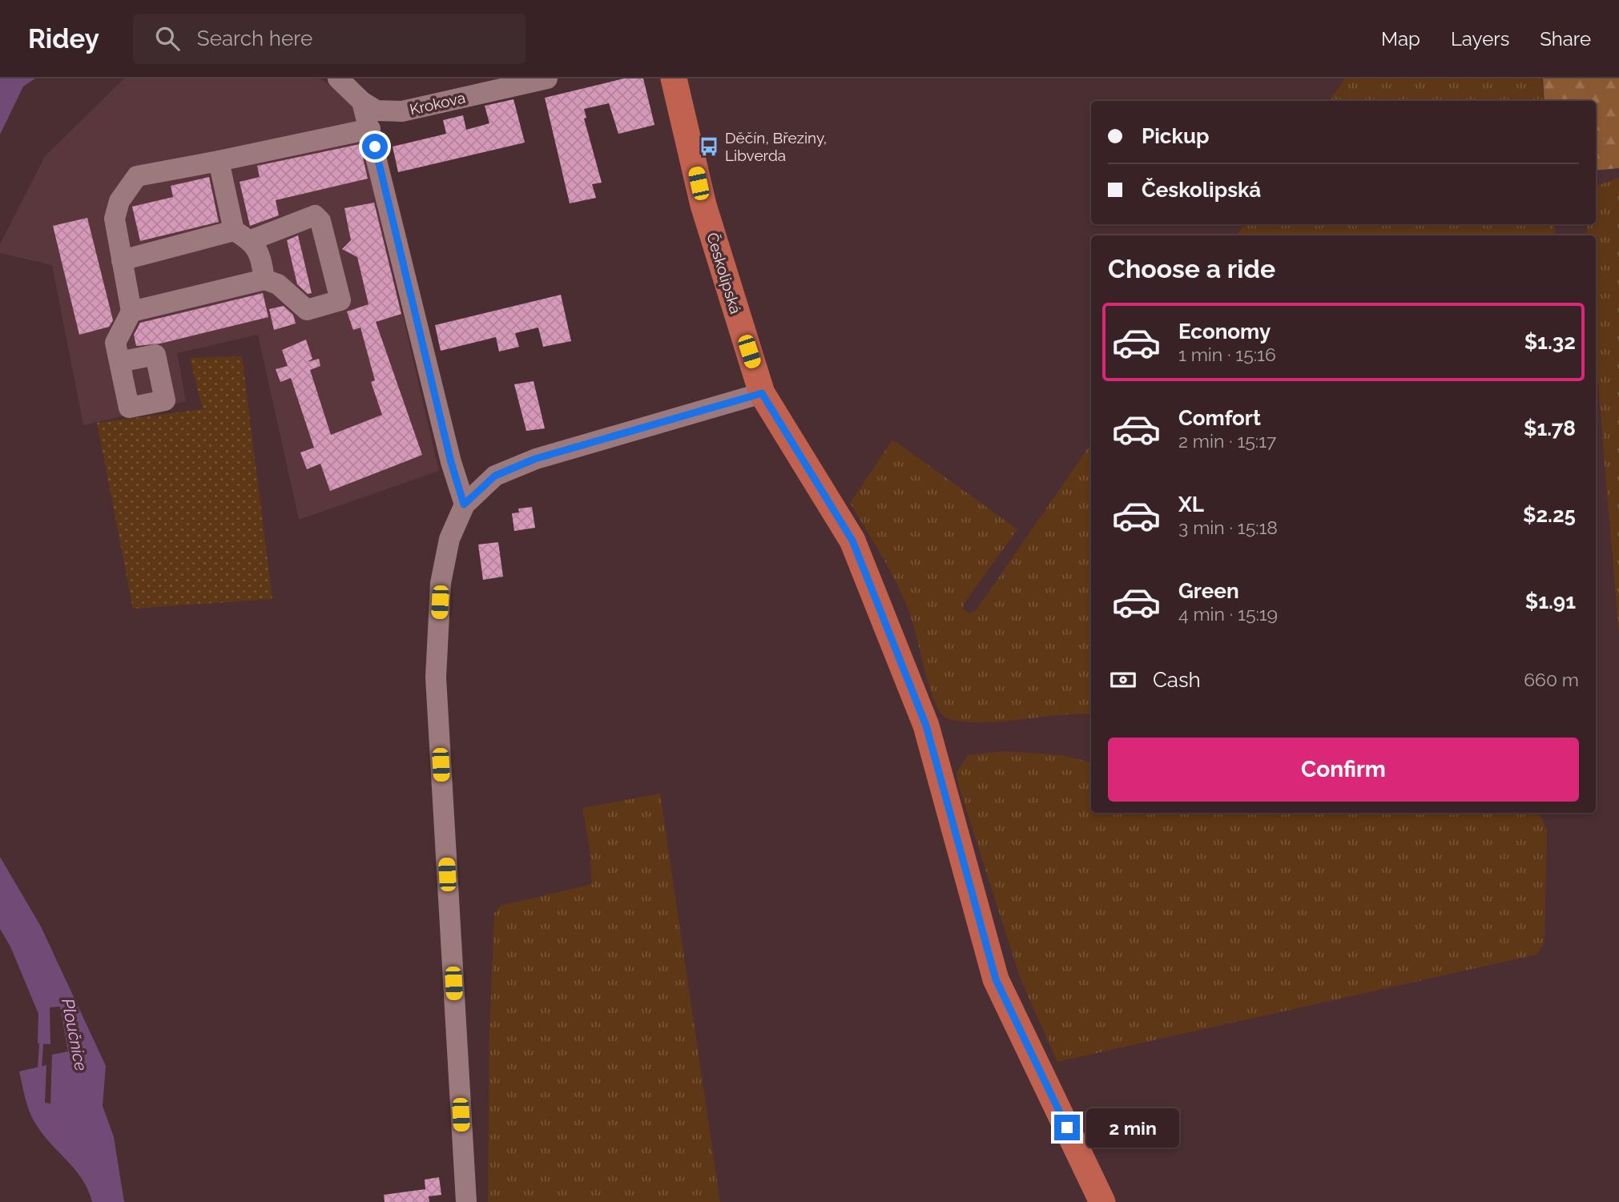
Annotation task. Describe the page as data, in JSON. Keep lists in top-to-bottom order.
{
  "streets": {
    "main road": ["Českolipská"],
    "street": ["Krokova"]
  },
  "water": ["Ploučnice"],
  "places": {
    "bus stop": ["Děčín, Březiny, Libverda"]
  },
  "page": {
    "header": "Ridey",
    "search": "Search here",
    "nav": ["Map", "Layers", "Share"],
    "banner": ["Pickup", "Českolipská"],
    "heading": "Choose a ride",
    "list": [
      {
        "name": "Economy",
        "note": "1 min · 15:16",
        "value": "$1.32"
      },
      {
        "name": "Comfort",
        "note": "2 min · 15:17",
        "value": "$1.78"
      },
      {
        "name": "XL",
        "note": "3 min · 15:18",
        "value": "$2.25"
      },
      {
        "name": "Green",
        "note": "4 min · 15:19",
        "value": "$1.91"
      }
    ],
    "pay": ["Cash", "660 m"],
    "buttons": "Confirm",
    "bubble": "2 min"
  }
}
